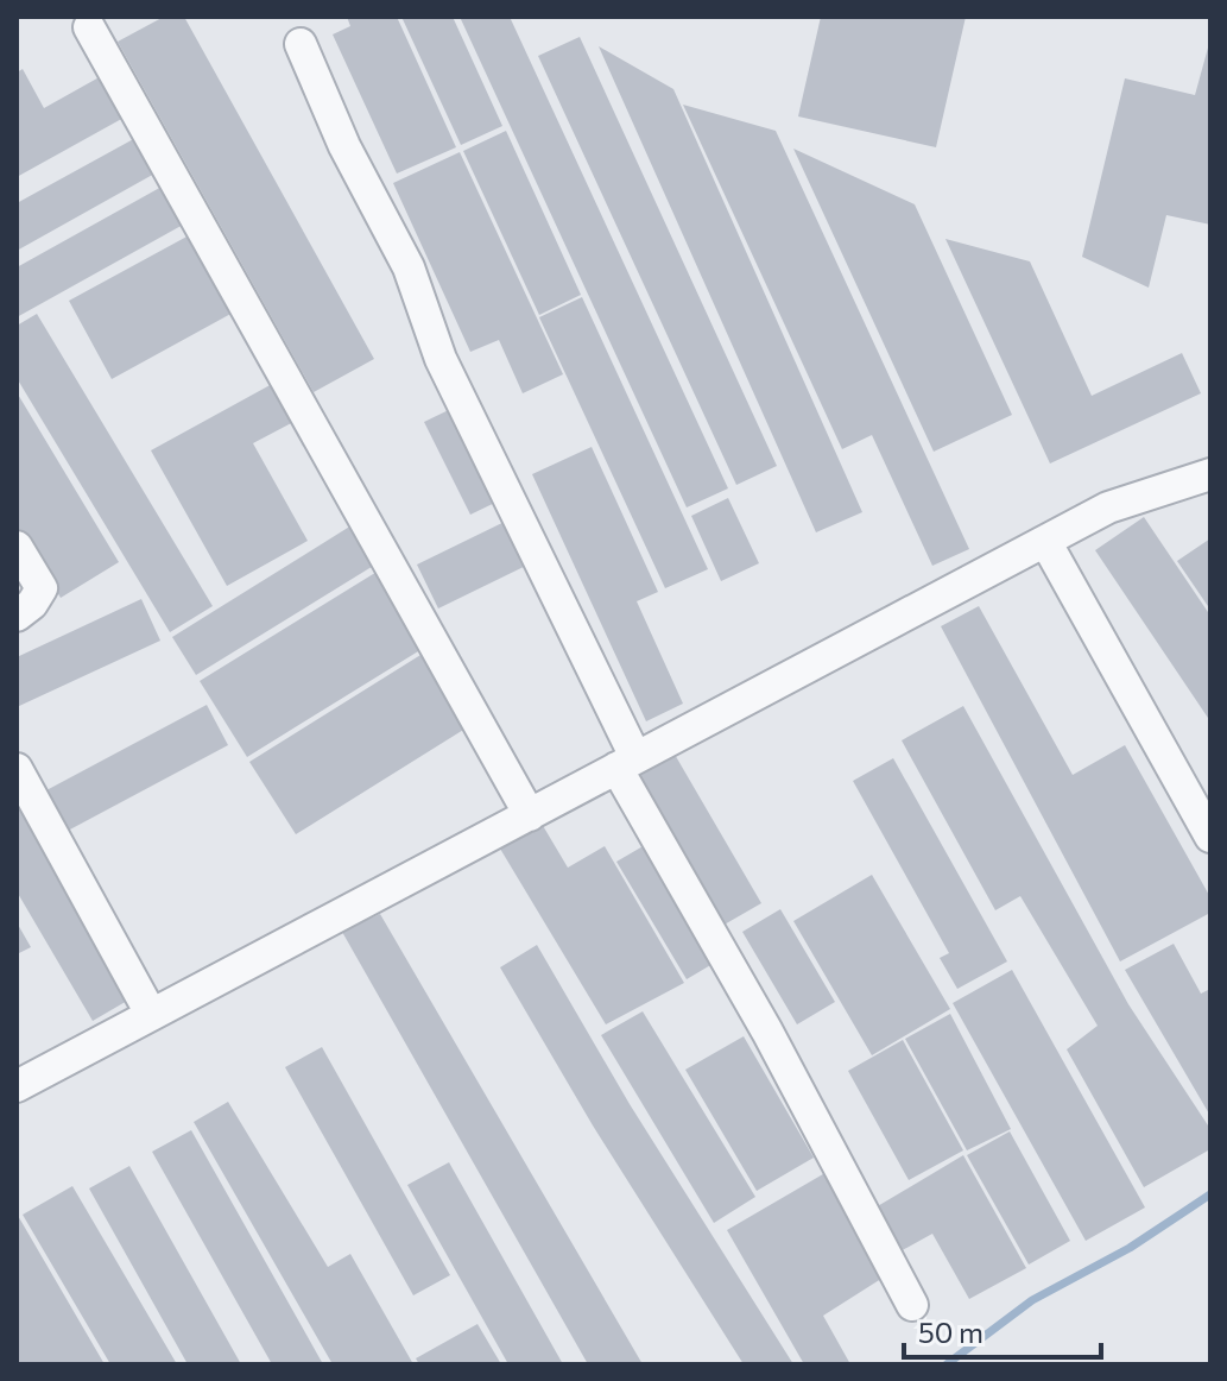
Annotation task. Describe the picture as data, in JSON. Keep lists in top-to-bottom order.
{
  "scale_bar": "50 m"
}
